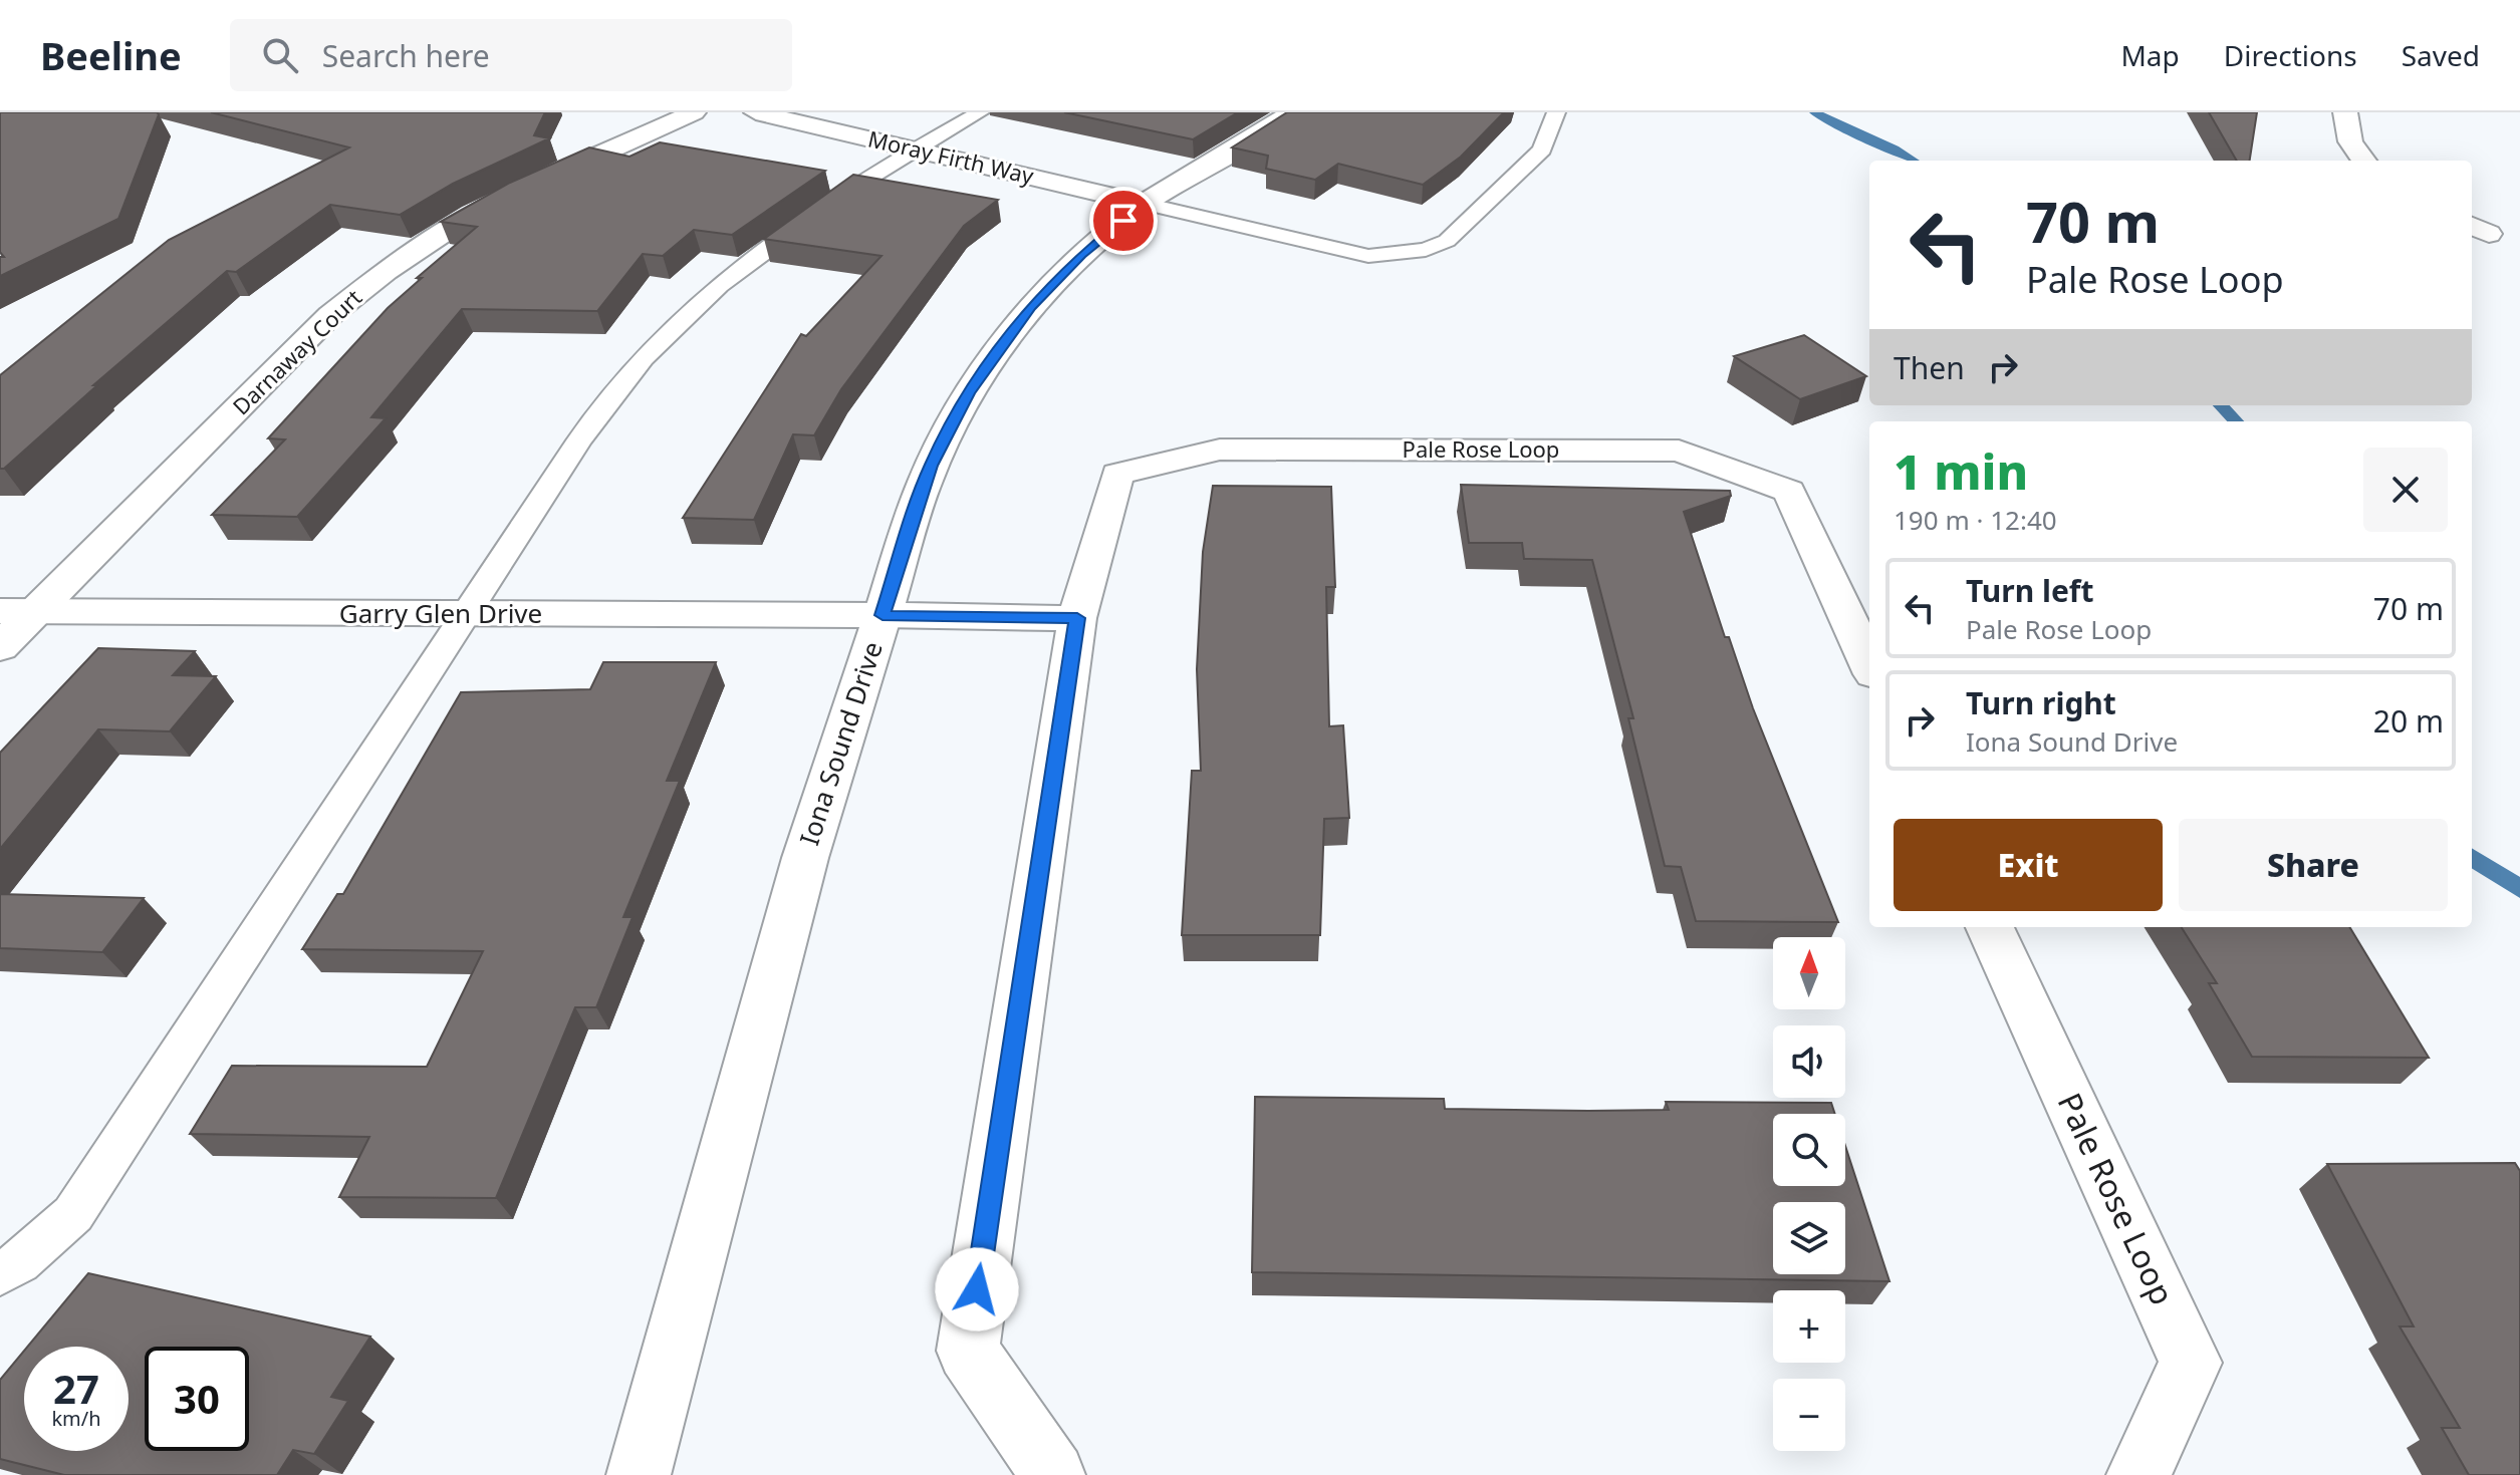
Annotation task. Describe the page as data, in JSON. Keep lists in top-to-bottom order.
{
  "streets": {
    "street": [
      "Moray Firth Way",
      "Darnaway Court",
      "Pale Rose Loop",
      "Garry Glen Drive",
      "Iona Sound Drive"
    ]
  },
  "crossings": [
    ["Moray Firth Way", "Iona Sound Drive"],
    ["Darnaway Court", "Garry Glen Drive"],
    ["Garry Glen Drive", "Iona Sound Drive"]
  ],
  "north": "top",
  "page": {
    "header": "Beeline",
    "search": "Search here",
    "nav": ["Map", "Directions", "Saved"],
    "turn": ["70 m", "Pale Rose Loop"],
    "then": "Then",
    "heading": ["1 min", "190 m · 12:40"],
    "list": [
      {
        "name": "Turn left",
        "note": "Pale Rose Loop",
        "value": "70 m"
      },
      {
        "name": "Turn right",
        "note": "Iona Sound Drive",
        "value": "20 m"
      }
    ],
    "buttons": ["Exit", "Share"],
    "map_buttons": ["+", "−"],
    "speed": "27 km/h",
    "limit": "30"
  }
}
